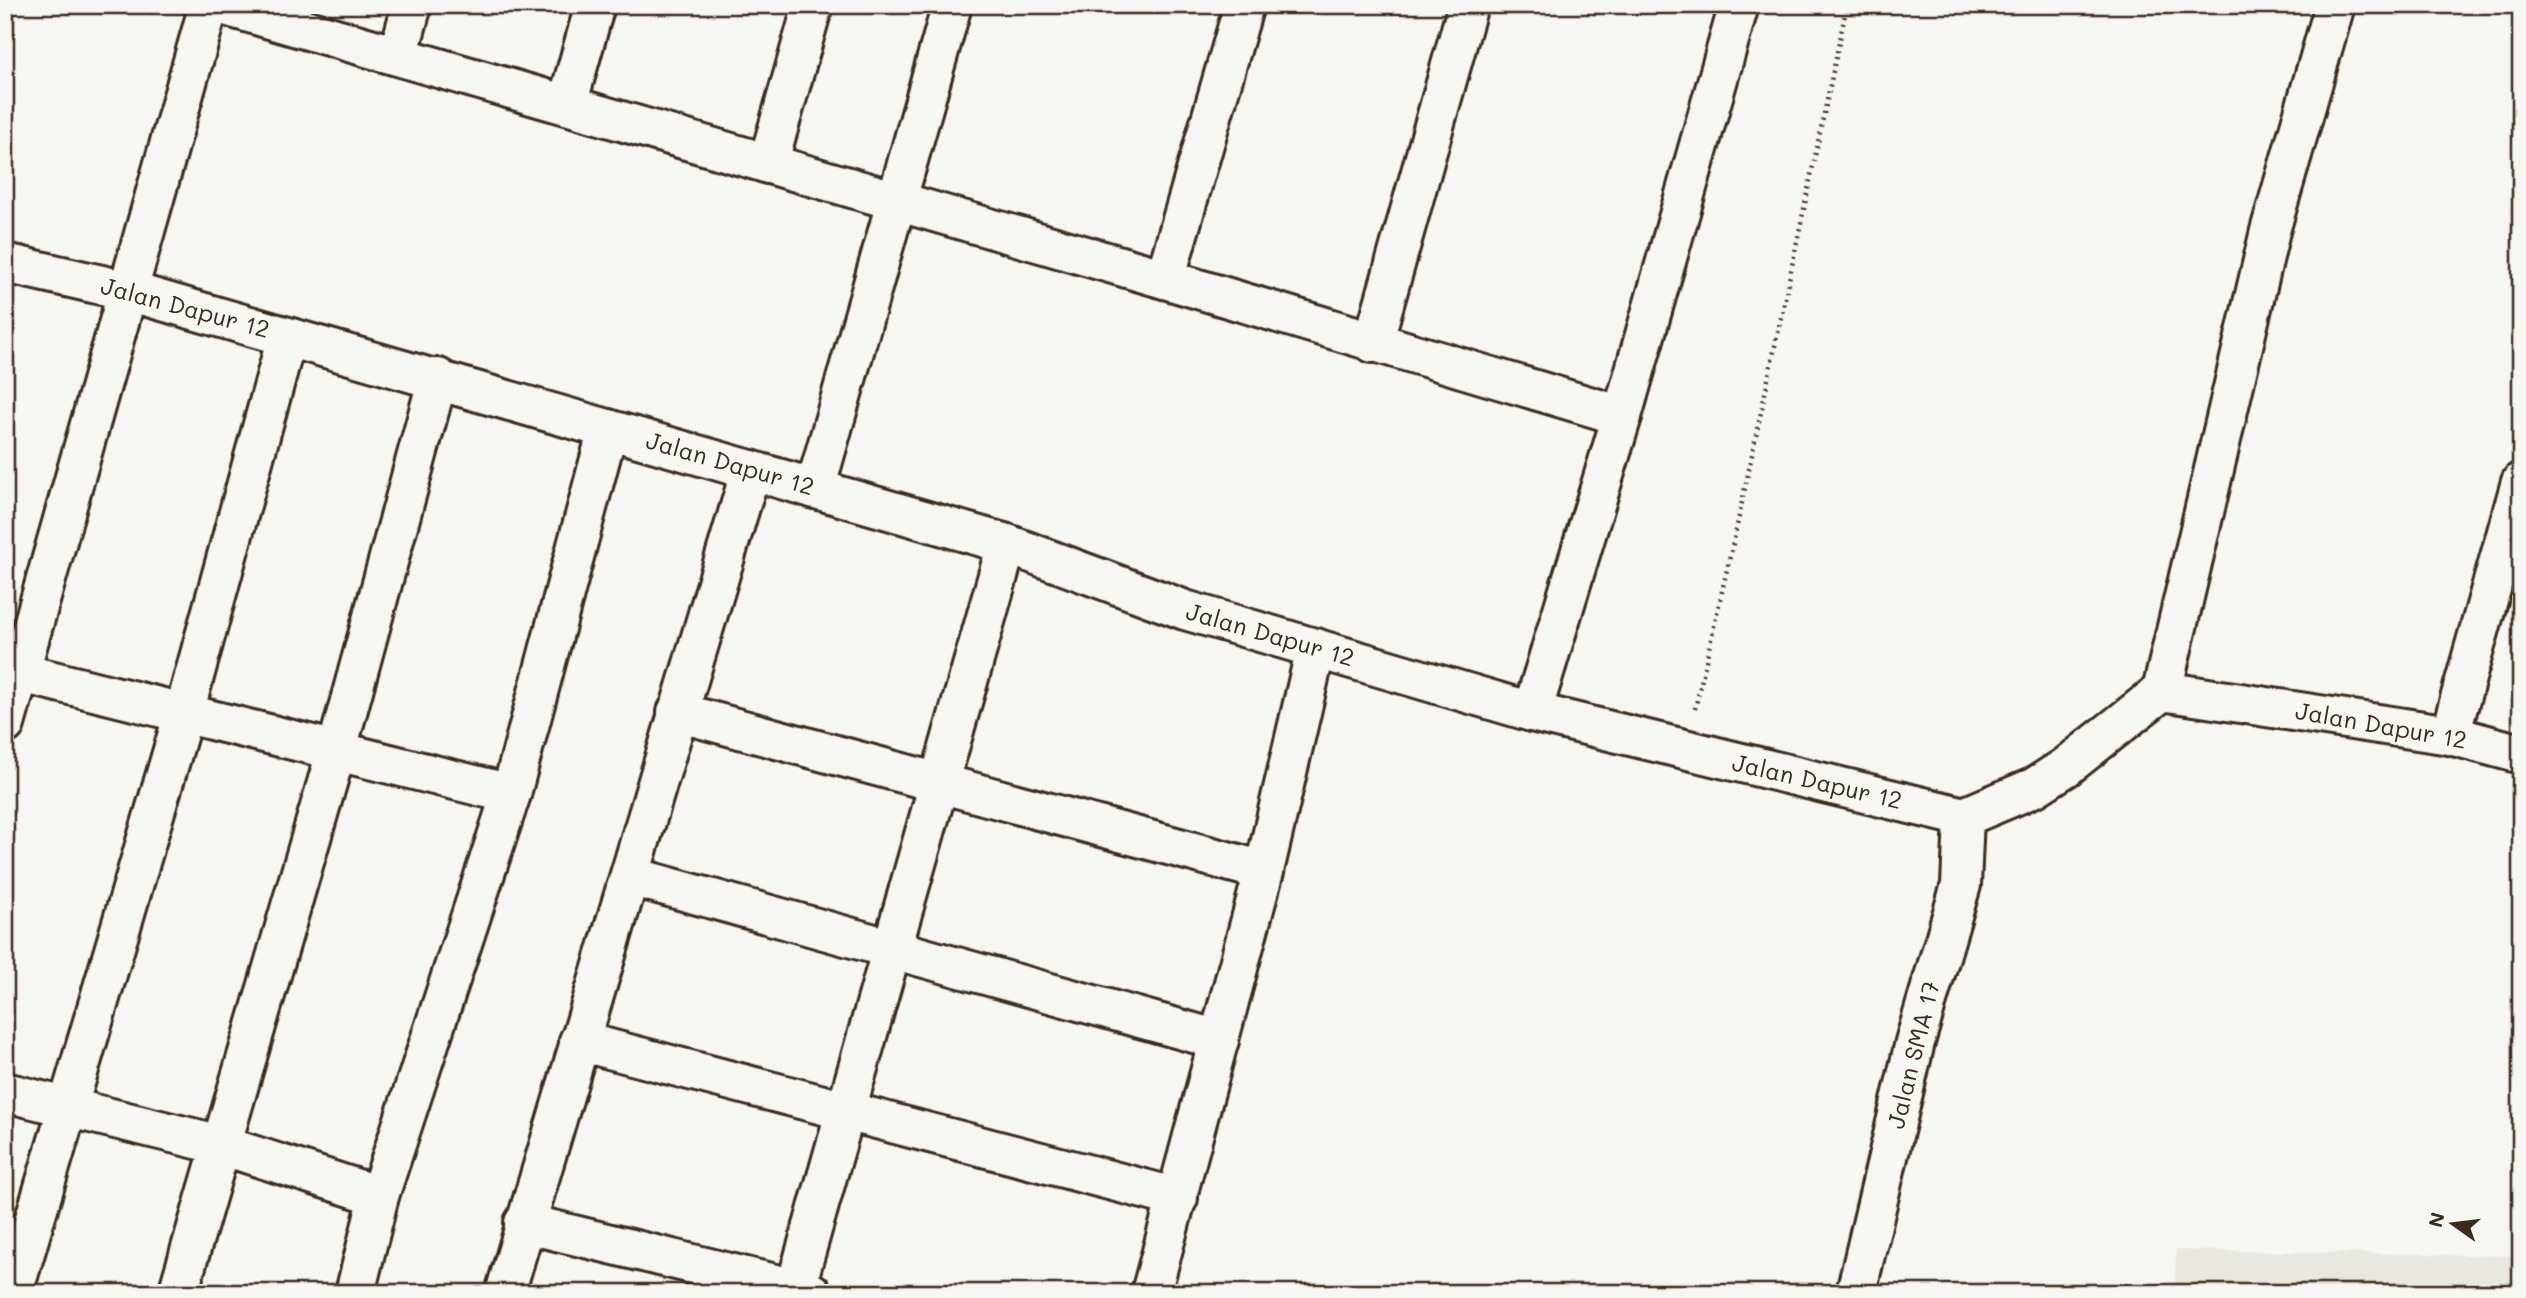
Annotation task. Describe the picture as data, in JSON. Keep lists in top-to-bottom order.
{
  "streets": {
    "street": ["Jalan Dapur 12", "Jalan SMA 17"]
  },
  "crossings": [
    ["Jalan Dapur 12", "Jalan SMA 17"]
  ],
  "north": "left"
}
